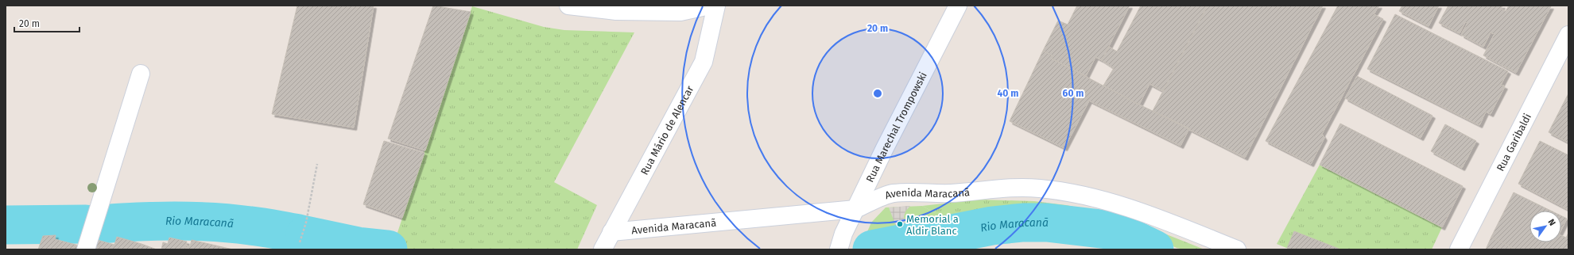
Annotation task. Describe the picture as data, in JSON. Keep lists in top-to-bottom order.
{
  "streets": {
    "street": [
      "Rua Marechal Trompowski",
      "Rua Mário de Alencar",
      "Rua Garibaldi",
      "Avenida Maracanã"
    ]
  },
  "crossings": [
    ["Rua Marechal Trompowski", "Avenida Maracanã"],
    ["Rua Mário de Alencar", "Avenida Maracanã"]
  ],
  "water": ["Rio Maracanã"],
  "places": ["Memorial a Aldir Blanc"],
  "scale_bar": "20 m",
  "north": "top right",
  "rings": ["20 m", "40 m", "60 m"]
}
